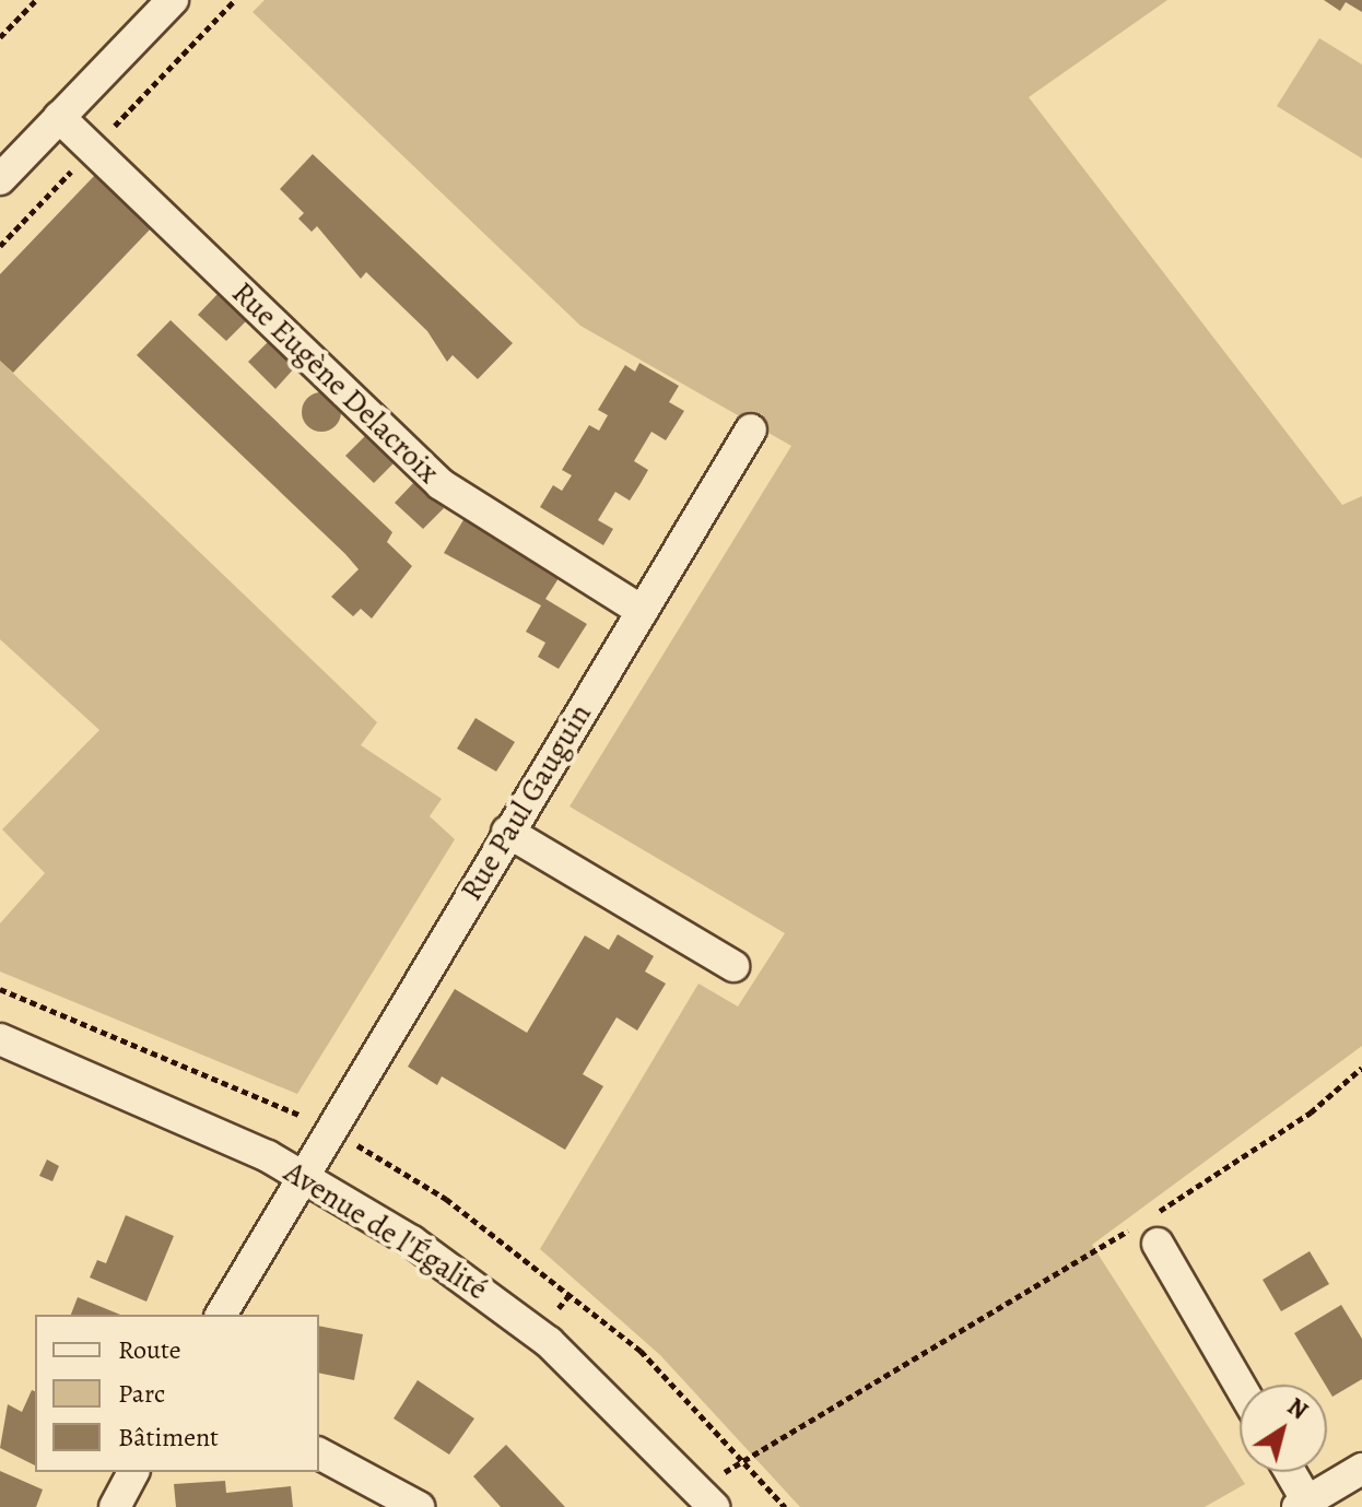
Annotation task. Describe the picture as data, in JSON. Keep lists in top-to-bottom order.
{
  "streets": {
    "street": ["Rue Eugène Delacroix", "Rue Paul Gauguin", "Avenue de l'Égalité"]
  },
  "crossings": [
    ["Rue Eugène Delacroix", "Rue Paul Gauguin"],
    ["Rue Paul Gauguin", "Avenue de l'Égalité"]
  ],
  "legend": ["Route", "Parc", "Bâtiment"],
  "north": "top right"
}
